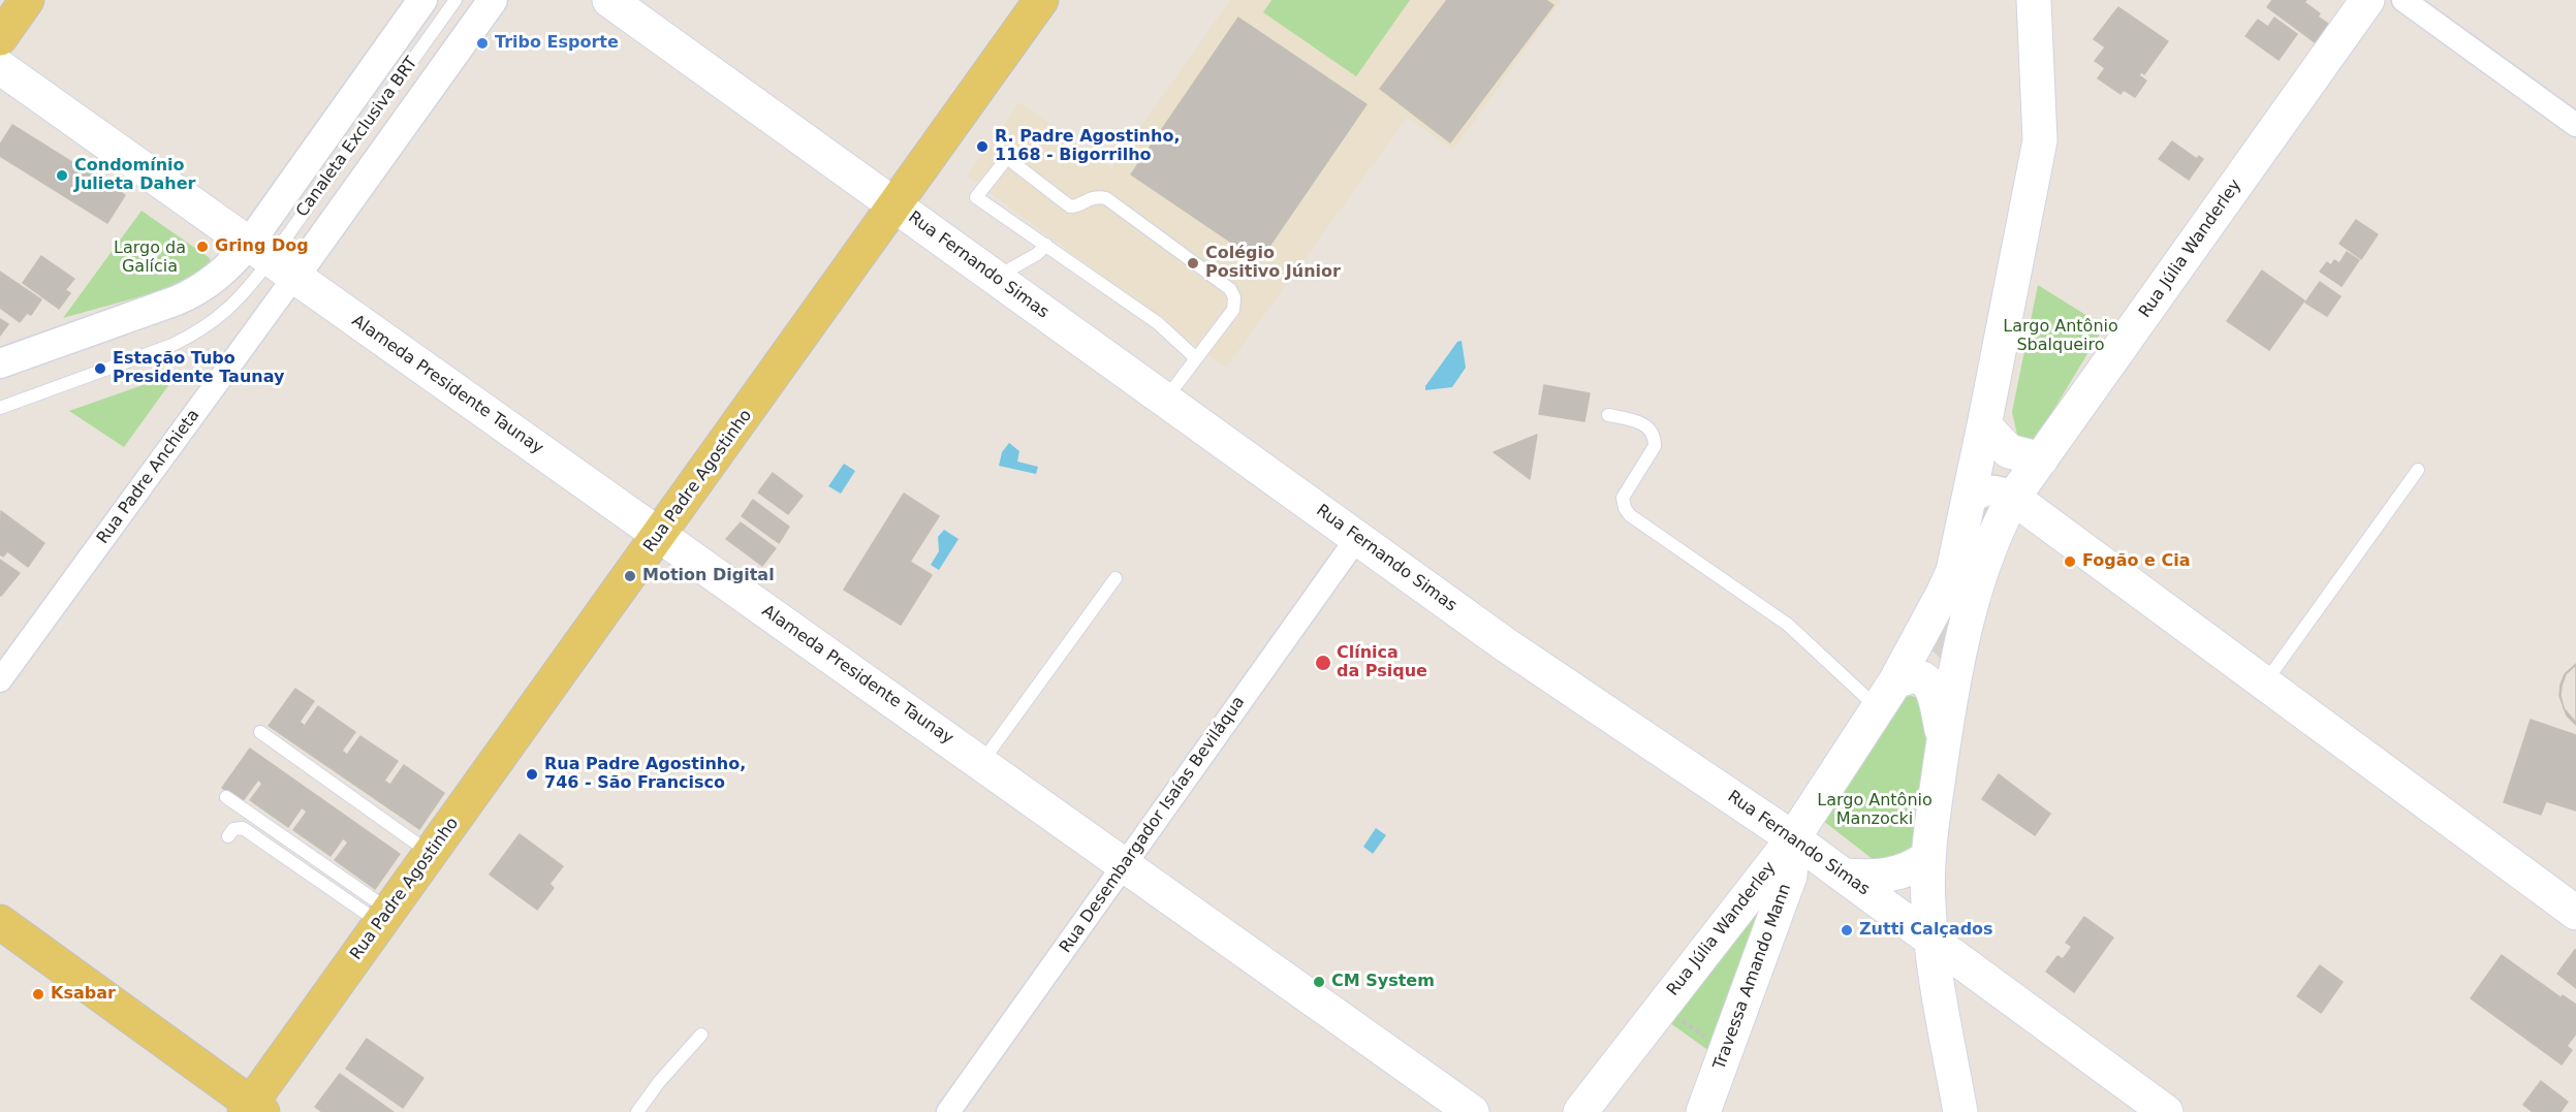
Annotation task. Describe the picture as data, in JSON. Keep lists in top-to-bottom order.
{
  "streets": {
    "main road": [
      "Rua Júlia Wanderley",
      "Rua Fernando Simas",
      "Alameda Presidente Taunay",
      "Rua Padre Agostinho",
      "Travessa Amando Mann"
    ],
    "street": ["Rua Padre Anchieta", "Rua Desembargador Isaías Beviláqua"],
    "lane": ["Canaleta Exclusiva BRT"]
  },
  "crossings": [
    ["Canaleta Exclusiva BRT", "Alameda Presidente Taunay"],
    ["Canaleta Exclusiva BRT", "Rua Padre Anchieta"],
    ["Rua Júlia Wanderley", "Rua Fernando Simas"],
    ["Rua Júlia Wanderley", "Travessa Amando Mann"],
    ["Rua Fernando Simas", "Rua Padre Agostinho"],
    ["Rua Fernando Simas", "Rua Desembargador Isaías Beviláqua"],
    ["Rua Fernando Simas", "Travessa Amando Mann"],
    ["Alameda Presidente Taunay", "Rua Padre Anchieta"],
    ["Alameda Presidente Taunay", "Rua Padre Agostinho"],
    ["Alameda Presidente Taunay", "Rua Desembargador Isaías Beviláqua"]
  ],
  "parks": ["Largo da Galícia", "Largo Antônio Sbalqueiro", "Largo Antônio Manzocki"],
  "places": [
    "Tribo Esporte",
    "R. Padre Agostinho, 1168 - Bigorrilho",
    "Condomínio Julieta Daher",
    "Gring Dog",
    "Colégio Positivo Júnior",
    "Estação Tubo Presidente Taunay",
    "Fogão e Cia",
    "Motion Digital",
    "Clínica da Psique",
    "Rua Padre Agostinho, 746 - São Francisco",
    "Zutti Calçados",
    "CM System",
    "Ksabar"
  ]
}
